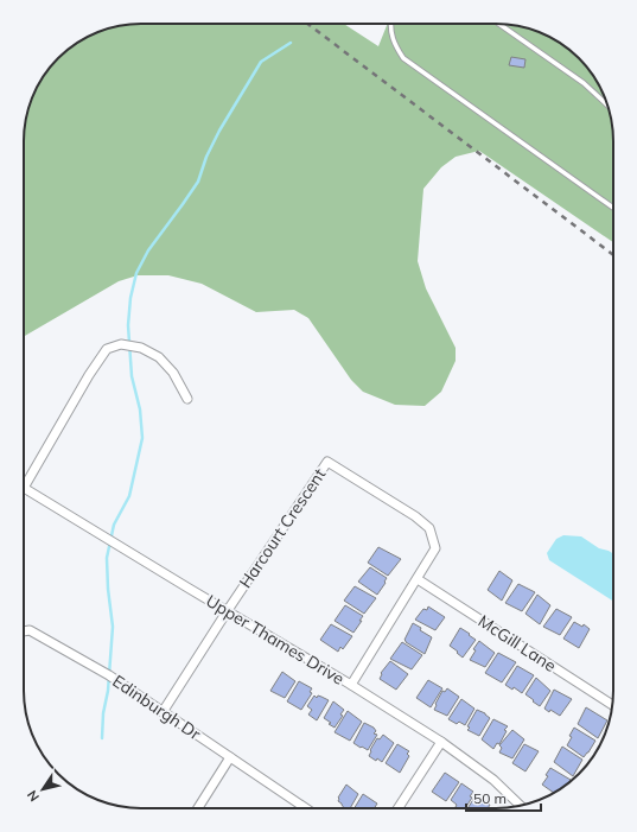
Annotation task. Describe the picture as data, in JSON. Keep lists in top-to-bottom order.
{
  "streets": {
    "street": [
      "Harcourt Crescent",
      "Upper Thames Drive",
      "McGill Lane",
      "Edinburgh Dr"
    ]
  },
  "crossings": [
    ["Harcourt Crescent", "Upper Thames Drive"],
    ["Harcourt Crescent", "McGill Lane"]
  ],
  "scale_bar": "50 m",
  "north": "bottom left"
}
